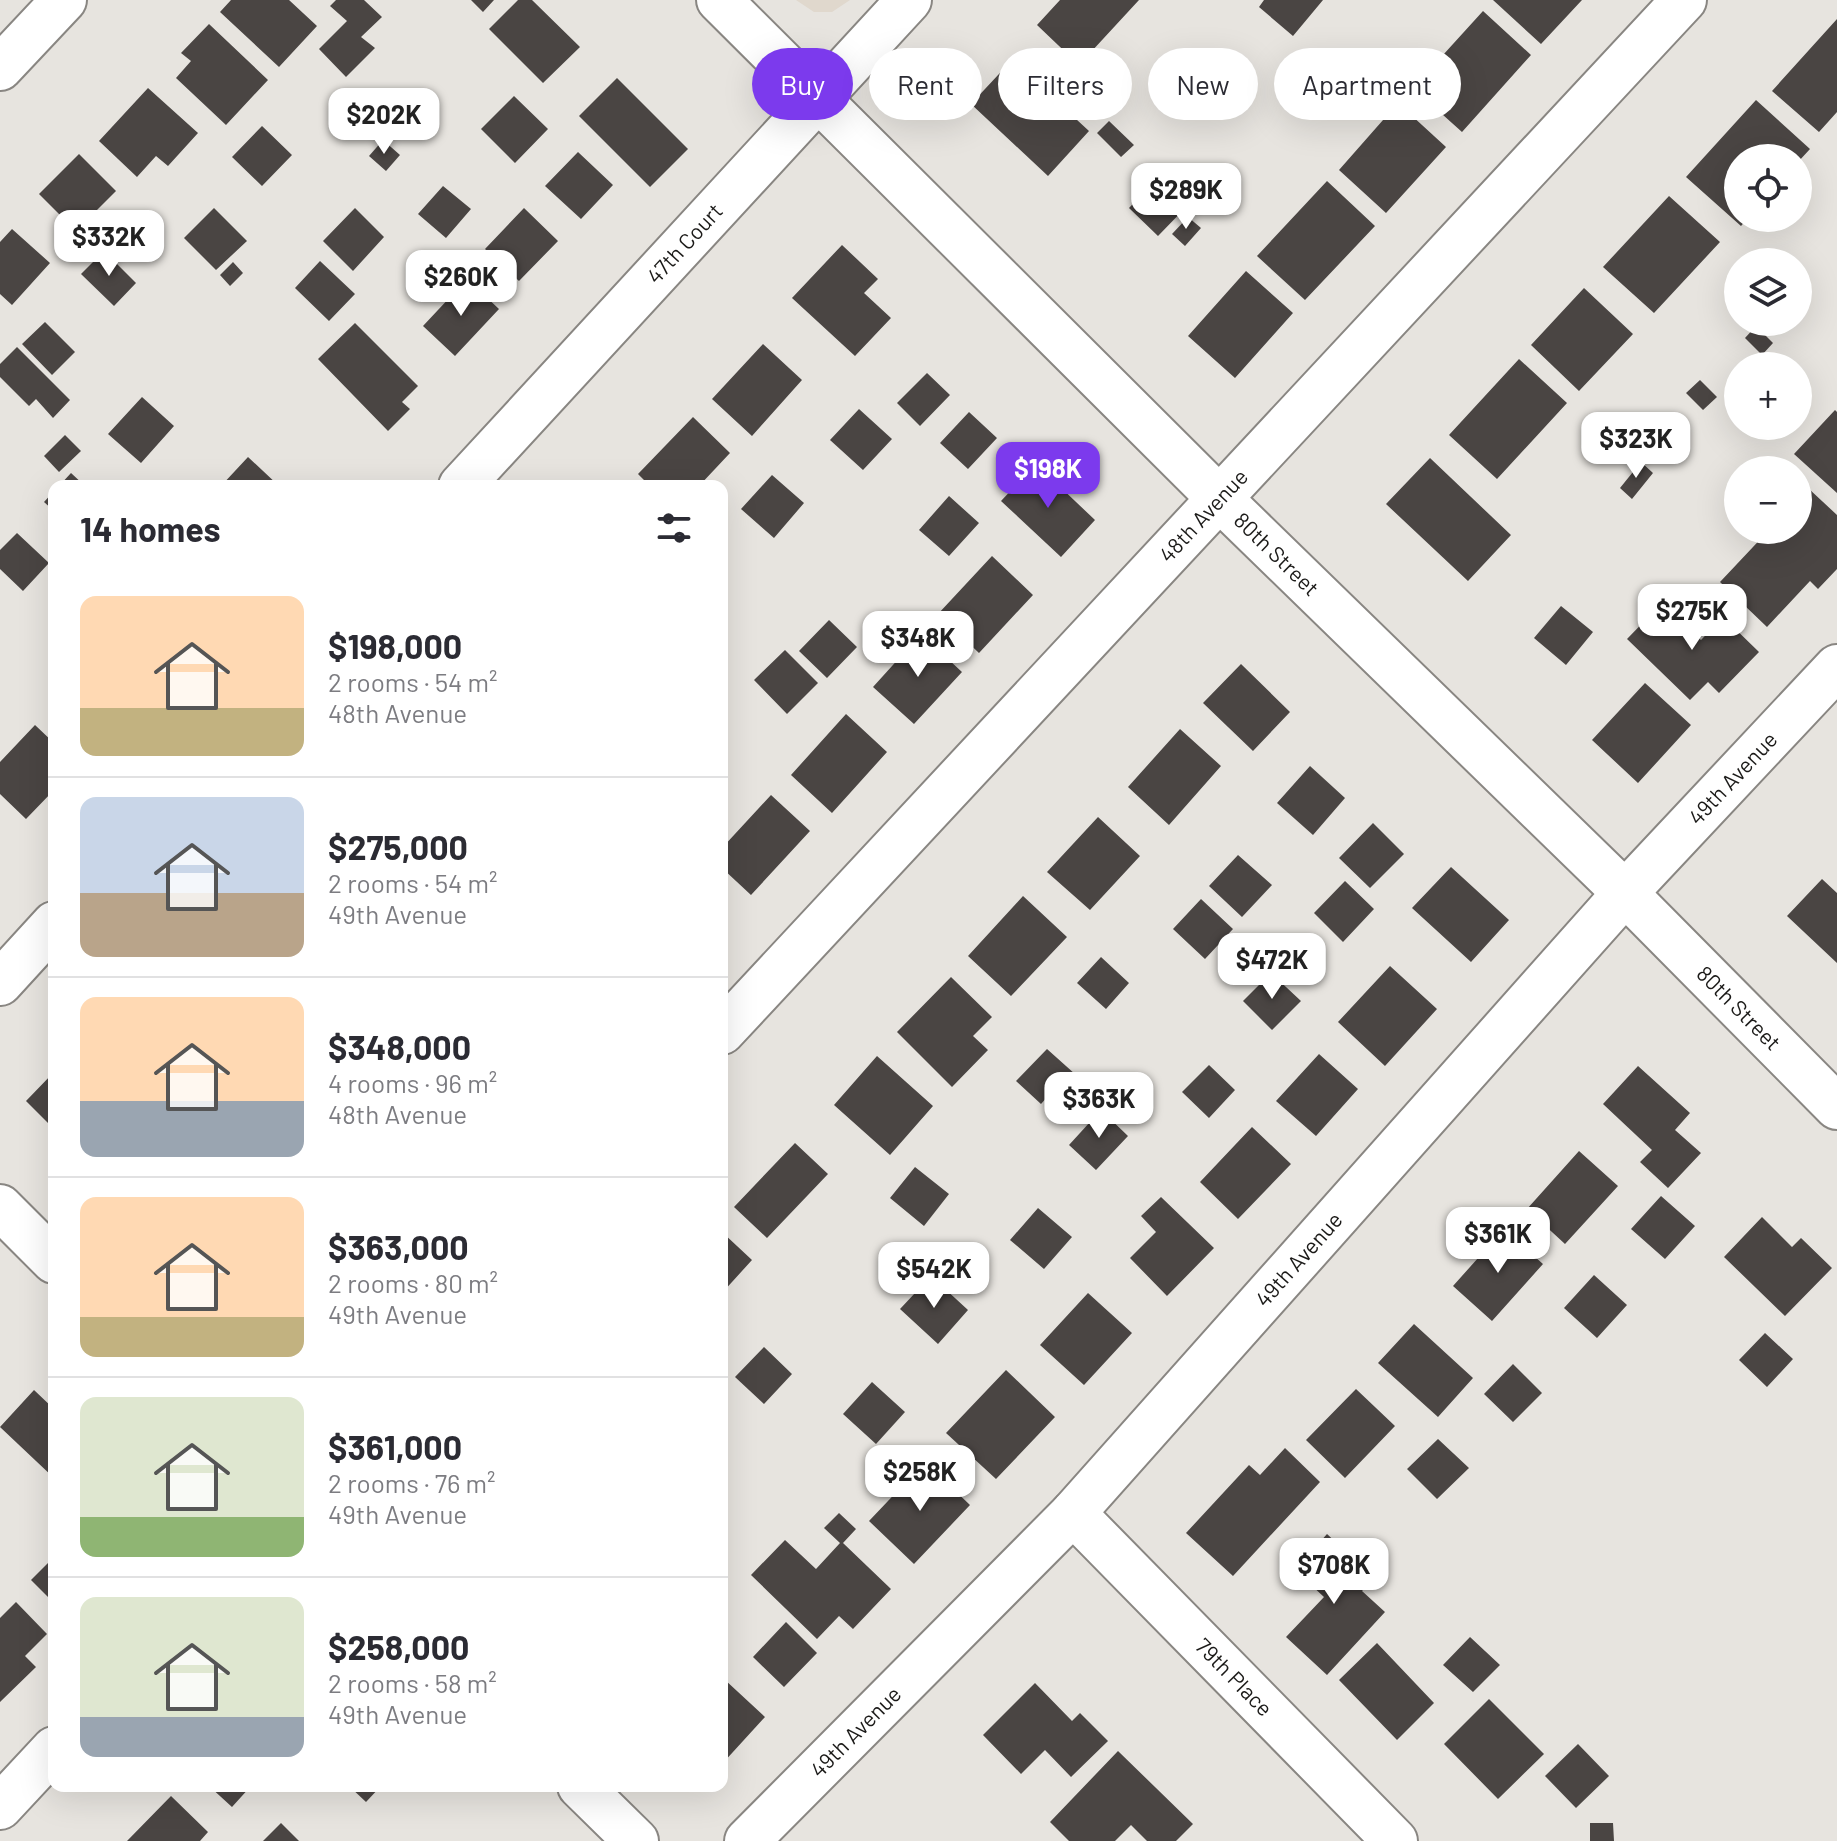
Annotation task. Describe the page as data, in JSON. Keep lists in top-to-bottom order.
{
  "streets": {
    "street": [
      "47th Court",
      "48th Avenue",
      "80th Street",
      "49th Avenue",
      "79th Place"
    ]
  },
  "crossings": [
    ["48th Avenue", "80th Street"],
    ["80th Street", "49th Avenue"],
    ["49th Avenue", "79th Place"]
  ],
  "page": {
    "chip": [
      "Buy",
      "Rent",
      "Filters",
      "New",
      "Apartment"
    ],
    "price": [
      "$202K",
      "$289K",
      "$332K",
      "$260K",
      "$323K",
      "$198K",
      "$275K",
      "$348K",
      "$472K",
      "$363K",
      "$361K",
      "$542K",
      "$258K",
      "$708K"
    ],
    "map_buttons": ["+", "−"],
    "heading": "14 homes",
    "list": [
      {
        "name": "$198,000",
        "note": "2 rooms · 54 m² · 48th Avenue"
      },
      {
        "name": "$275,000",
        "note": "2 rooms · 54 m² · 49th Avenue"
      },
      {
        "name": "$348,000",
        "note": "4 rooms · 96 m² · 48th Avenue"
      },
      {
        "name": "$363,000",
        "note": "2 rooms · 80 m² · 49th Avenue"
      },
      {
        "name": "$361,000",
        "note": "2 rooms · 76 m² · 49th Avenue"
      },
      {
        "name": "$258,000",
        "note": "2 rooms · 58 m² · 49th Avenue"
      }
    ]
  }
}
